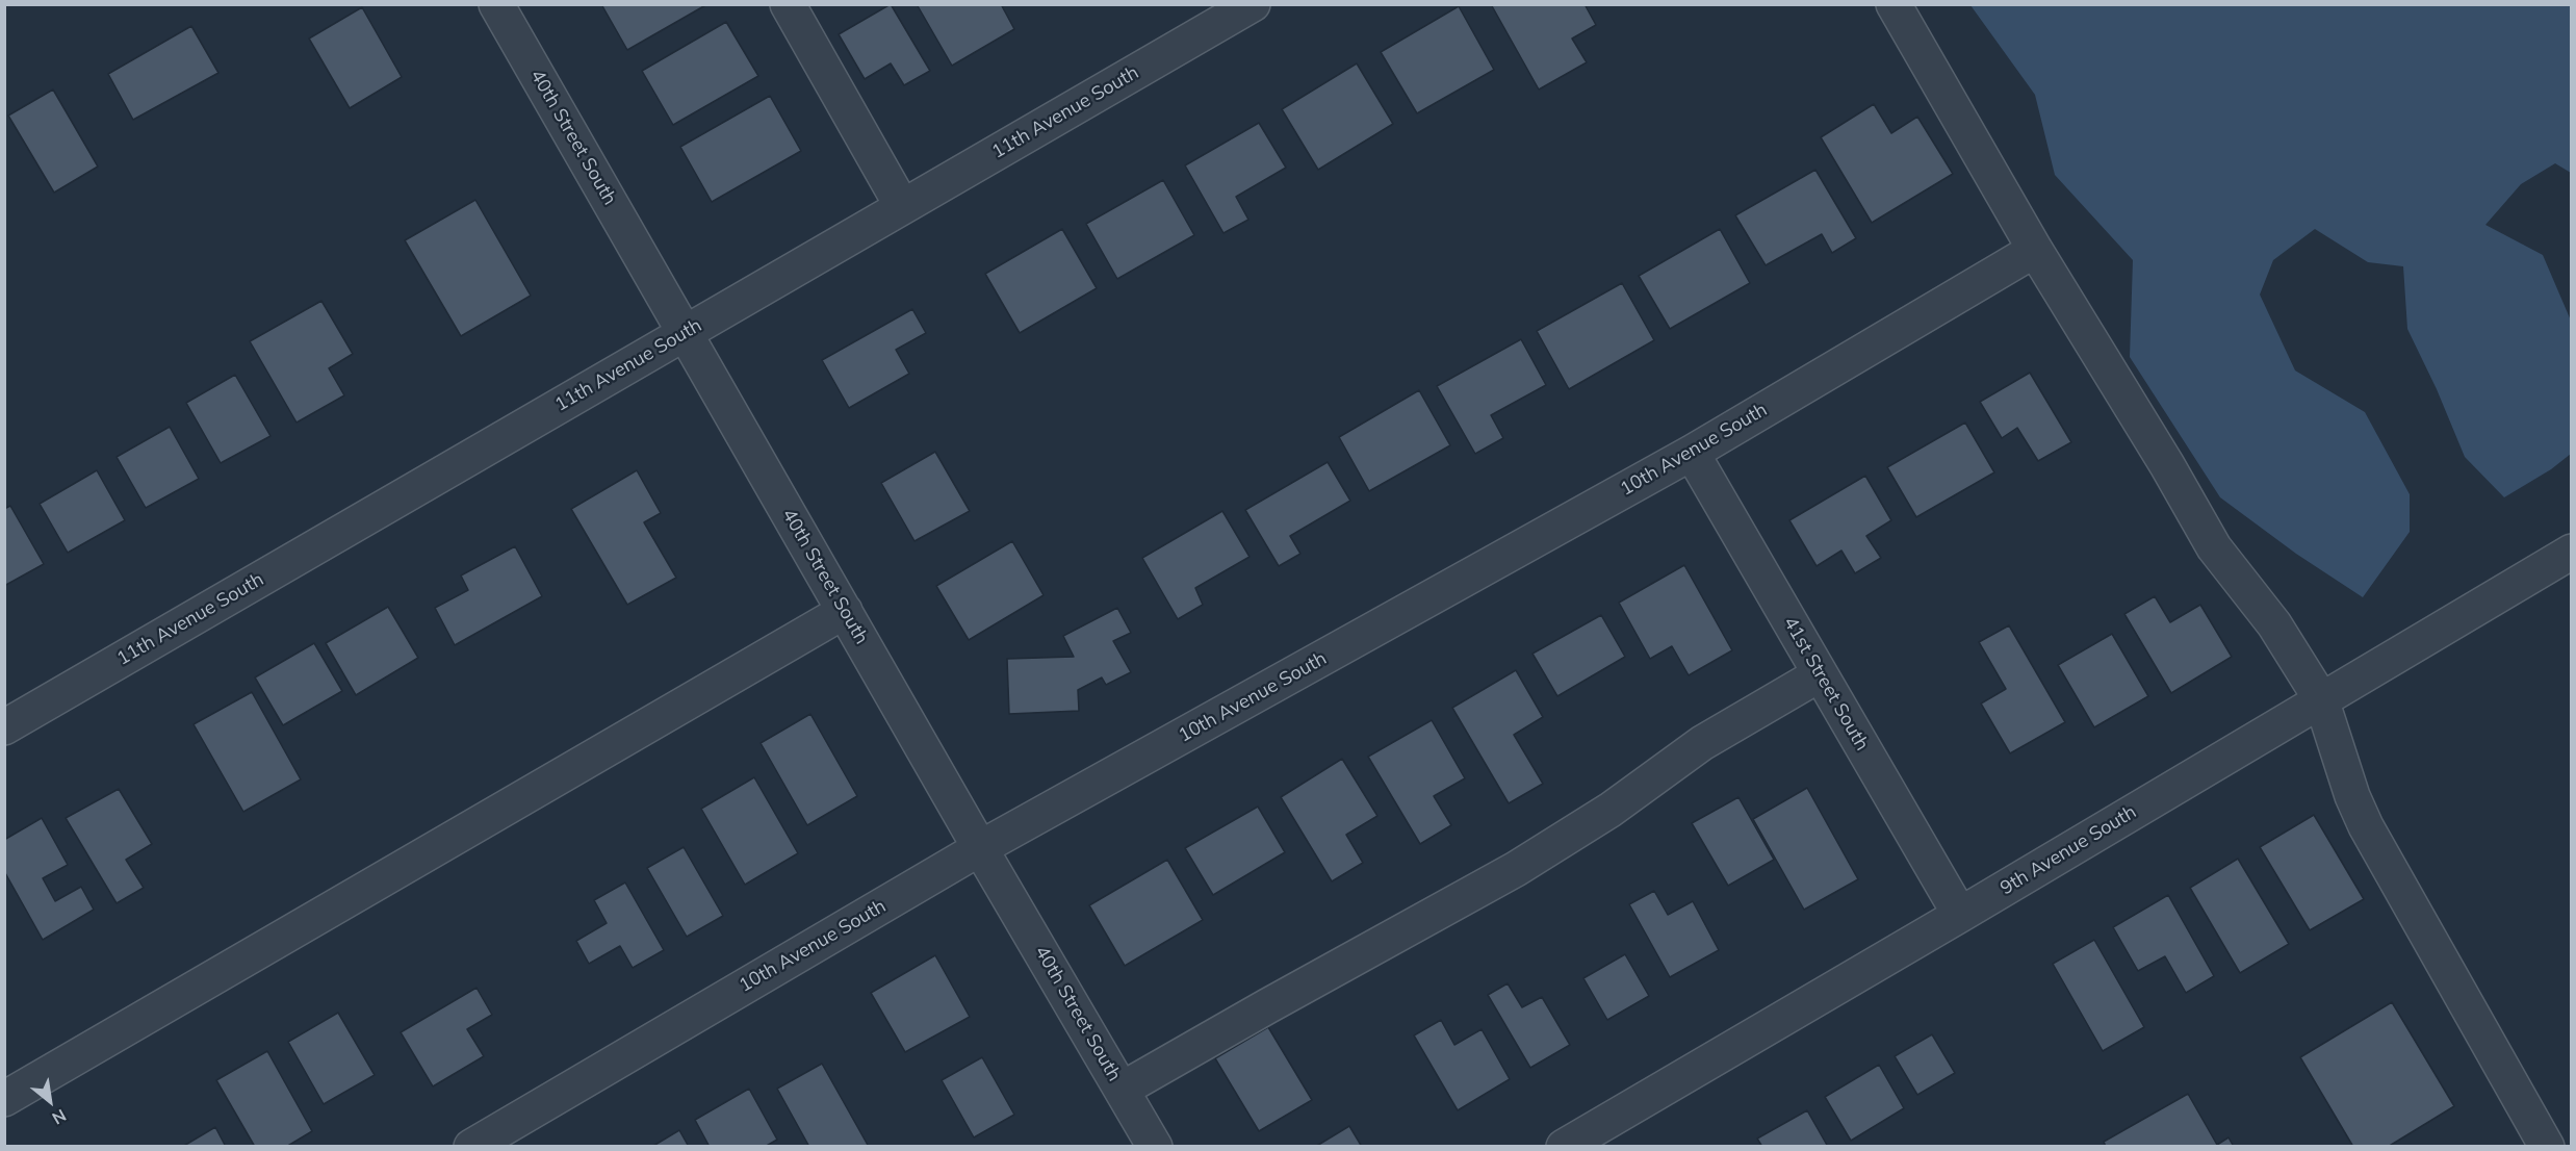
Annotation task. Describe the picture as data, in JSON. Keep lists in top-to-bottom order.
{
  "streets": {
    "street": [
      "11th Avenue South",
      "40th Street South",
      "10th Avenue South",
      "41st Street South",
      "9th Avenue South"
    ]
  },
  "crossings": [
    ["11th Avenue South", "40th Street South"],
    ["40th Street South", "10th Avenue South"],
    ["10th Avenue South", "41st Street South"],
    ["41st Street South", "9th Avenue South"]
  ],
  "north": "bottom right"
}
